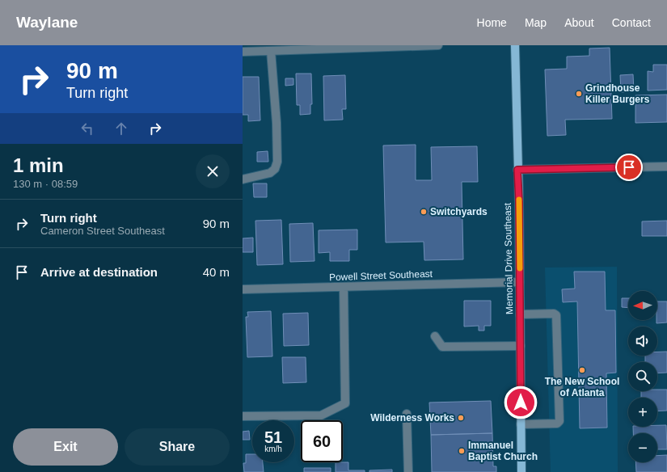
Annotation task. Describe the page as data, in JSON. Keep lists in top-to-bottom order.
{
  "streets": {
    "main road": ["Memorial Drive Southeast"],
    "street": ["Powell Street Southeast"]
  },
  "crossings": [
    ["Memorial Drive Southeast", "Powell Street Southeast"]
  ],
  "places": [
    "Grindhouse Killer Burgers",
    "Switchyards",
    "The New School of Atlanta",
    "Wilderness Works",
    "Immanuel Baptist Church"
  ],
  "north": "left",
  "page": {
    "header": "Waylane",
    "nav": [
      "Home",
      "Map",
      "About",
      "Contact"
    ],
    "turn": ["90 m", "Turn right"],
    "heading": ["1 min", "130 m · 08:59"],
    "list": [
      {
        "name": "Turn right",
        "note": "Cameron Street Southeast",
        "value": "90 m"
      },
      {
        "name": "Arrive at destination",
        "value": "40 m"
      }
    ],
    "map_buttons": ["+", "−"],
    "speed": "51 km/h",
    "limit": "60",
    "buttons": ["Exit", "Share"]
  }
}
